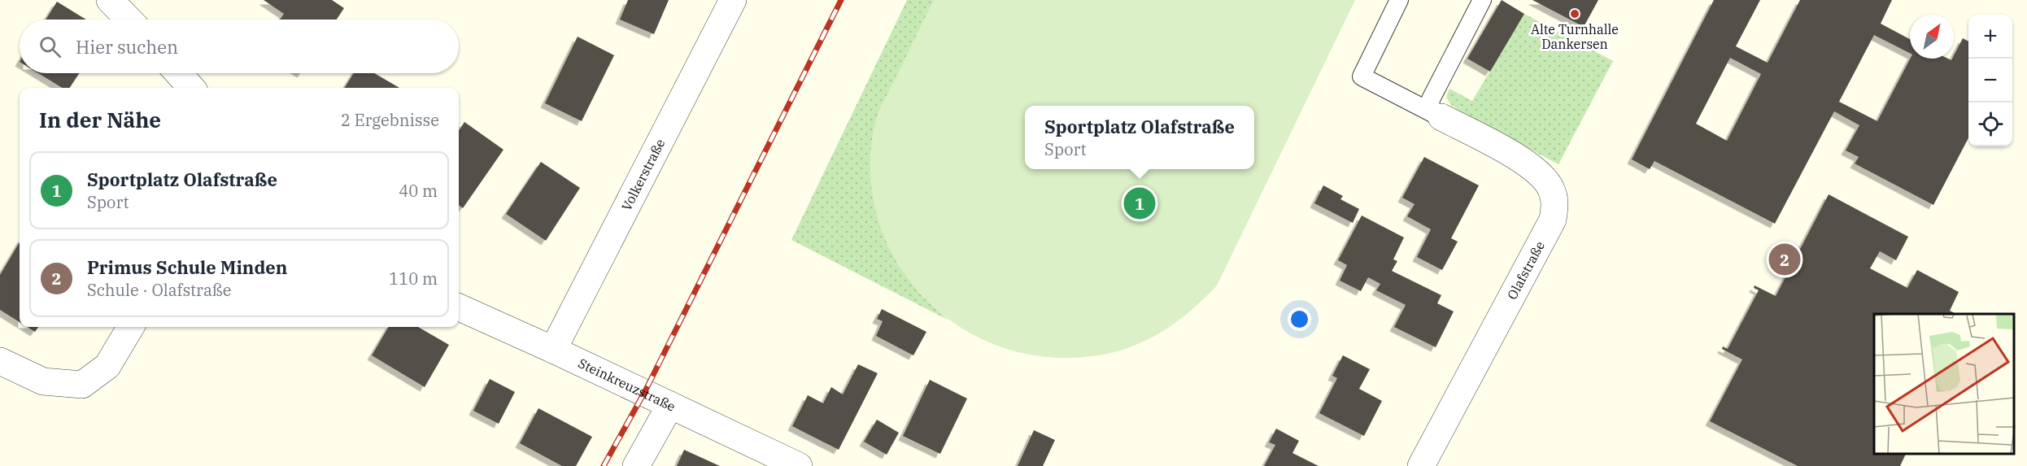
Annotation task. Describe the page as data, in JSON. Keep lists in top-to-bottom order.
{
  "streets": {
    "street": ["Volkerstraße", "Olafstraße", "Steinkreuzstraße"]
  },
  "crossings": [
    ["Volkerstraße", "Steinkreuzstraße"]
  ],
  "places": ["Alte Turnhalle Dankersen"],
  "north": "top right",
  "page": {
    "map_buttons": ["+", "−"],
    "search": "Hier suchen",
    "heading": ["In der Nähe", "2 Ergebnisse"],
    "popup": ["Sportplatz Olafstraße", "Sport"],
    "list": [
      {
        "mark": "1",
        "name": "Sportplatz Olafstraße",
        "note": "Sport",
        "value": "40 m"
      },
      {
        "mark": "2",
        "name": "Primus Schule Minden",
        "note": "Schule · Olafstraße",
        "value": "110 m"
      }
    ],
    "pins": ["1", "2"]
  }
}
